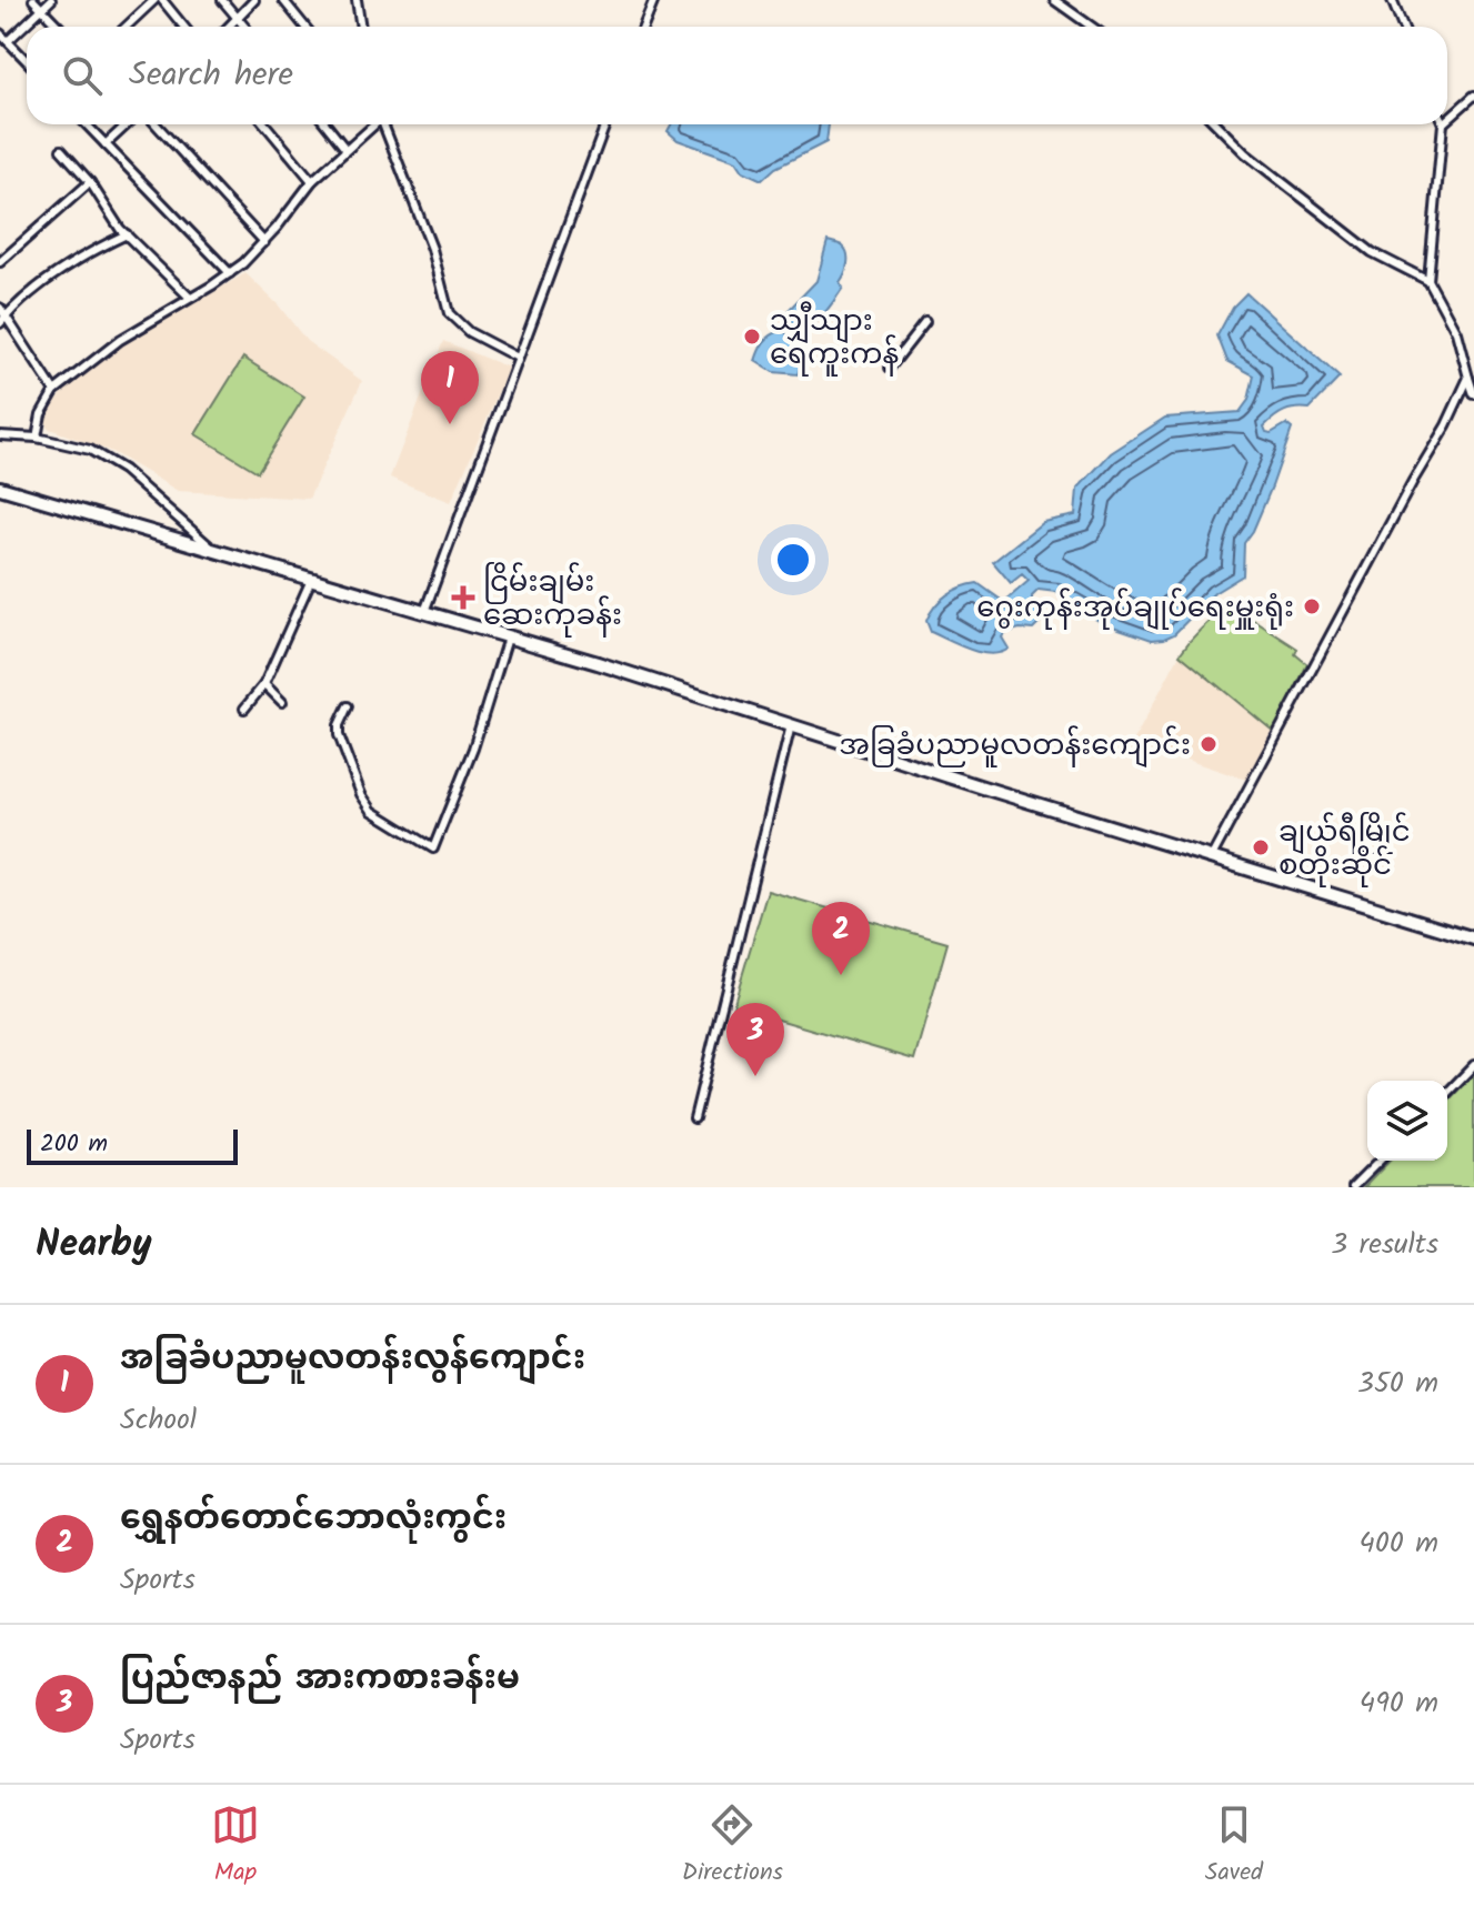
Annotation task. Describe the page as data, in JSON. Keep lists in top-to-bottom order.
{
  "places": {
    "other": [
      "သျှီသျား ရေကူးကန်",
      "ဂွေးကုန်းအုပ်ချုပ်ရေးမှူးရုံး",
      "အခြခံပညာမူလတန်းကျောင်း",
      "ချယ်ရီမြိုင် စတိုးဆိုင်"
    ],
    "health": ["ငြိမ်းချမ်း ဆေးကုခန်း"]
  },
  "scale_bar": "200 m",
  "page": {
    "search": "Search here",
    "pins": ["1", "2", "3"],
    "scale": "200 m",
    "heading": ["Nearby", "3 results"],
    "list": [
      {
        "mark": "1",
        "name": "အခြခံပညာမူလတန်းလွန်ကျောင်း",
        "note": "School",
        "value": "350 m"
      },
      {
        "mark": "2",
        "name": "ရွှေနတ်တောင်ဘောလုံးကွင်း",
        "note": "Sports",
        "value": "400 m"
      },
      {
        "mark": "3",
        "name": "ပြည်ဇာနည် အားကစားခန်းမ",
        "note": "Sports",
        "value": "490 m"
      }
    ],
    "nav": ["Map", "Directions", "Saved"]
  }
}
